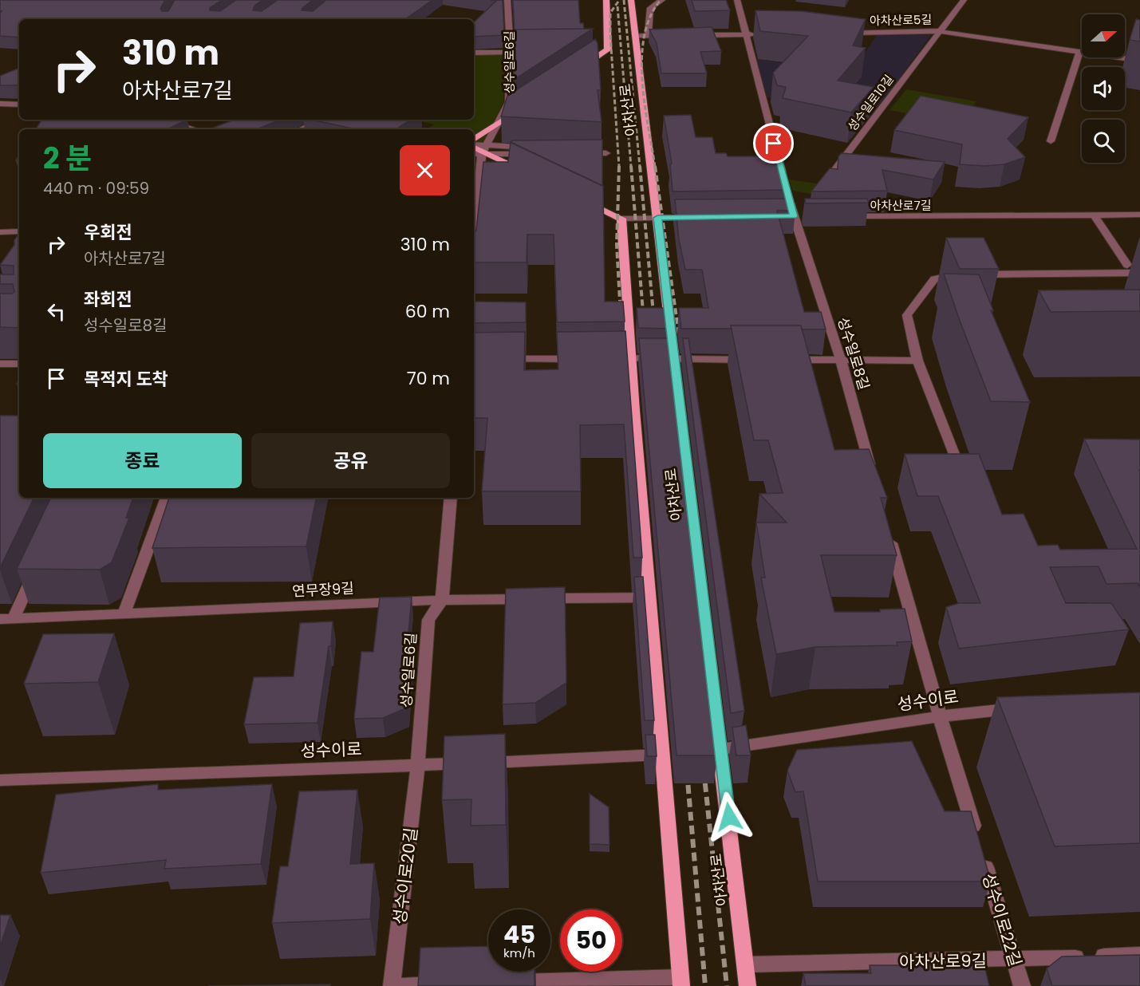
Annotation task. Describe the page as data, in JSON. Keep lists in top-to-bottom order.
{
  "streets": {
    "main road": ["아차산로"],
    "street": [
      "아차산로5길",
      "성수일로6길",
      "성수일로10길",
      "아차산로7길",
      "성수일로8길",
      "연무장9길",
      "성수이로",
      "성수이로20길",
      "성수이로22길",
      "아차산로9길"
    ]
  },
  "crossings": [
    ["아차산로5길", "성수일로10길"],
    ["성수일로6길", "연무장9길"],
    ["성수일로6길", "성수이로"],
    ["성수일로6길", "성수이로20길"],
    ["아차산로", "성수이로"],
    ["아차산로", "아차산로9길"],
    ["성수이로", "성수이로20길"],
    ["성수이로22길", "아차산로9길"]
  ],
  "north": "right",
  "page": {
    "turn": ["310 m", "아차산로7길"],
    "heading": ["2 분", "440 m · 09:59"],
    "list": [
      {
        "name": "우회전",
        "note": "아차산로7길",
        "value": "310 m"
      },
      {
        "name": "좌회전",
        "note": "성수일로8길",
        "value": "60 m"
      },
      {
        "name": "목적지 도착",
        "value": "70 m"
      }
    ],
    "buttons": ["종료", "공유"],
    "speed": "45 km/h",
    "limit": "50"
  }
}
